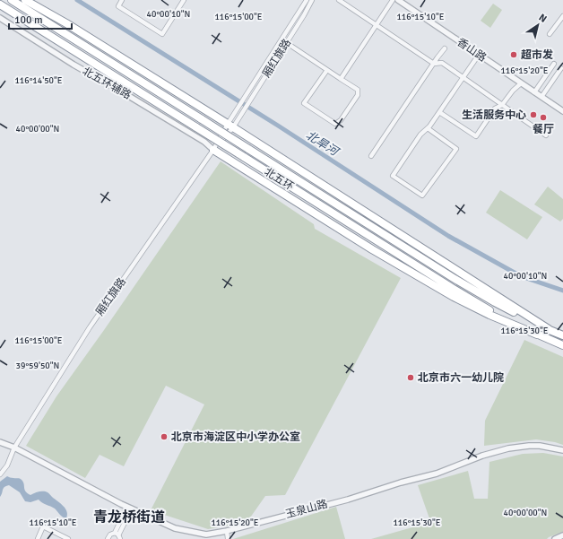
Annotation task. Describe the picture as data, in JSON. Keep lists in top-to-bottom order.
{
  "streets": {
    "highway": ["北五环"],
    "street": [
      "香山路",
      "厢红旗路",
      "北五环辅路",
      "玉泉山路"
    ]
  },
  "crossings": [
    ["厢红旗路", "北五环辅路"],
    ["厢红旗路", "玉泉山路"]
  ],
  "districts": ["青龙桥街道"],
  "water": ["北旱河"],
  "places": [
    "超市发",
    "生活服务中心",
    "餐厅",
    "北京市六一幼儿院",
    "北京市海淀区中小学办公室"
  ],
  "scale_bar": "100 m",
  "north": "top right",
  "coordinates": [
    "40°00'10\"N",
    "116°15'00\"E",
    "116°15'10\"E",
    "116°15'20\"E",
    "116°14'50\"E",
    "40°00'00\"N",
    "116°15'30\"E",
    "39°59'50\"N"
  ]
}
